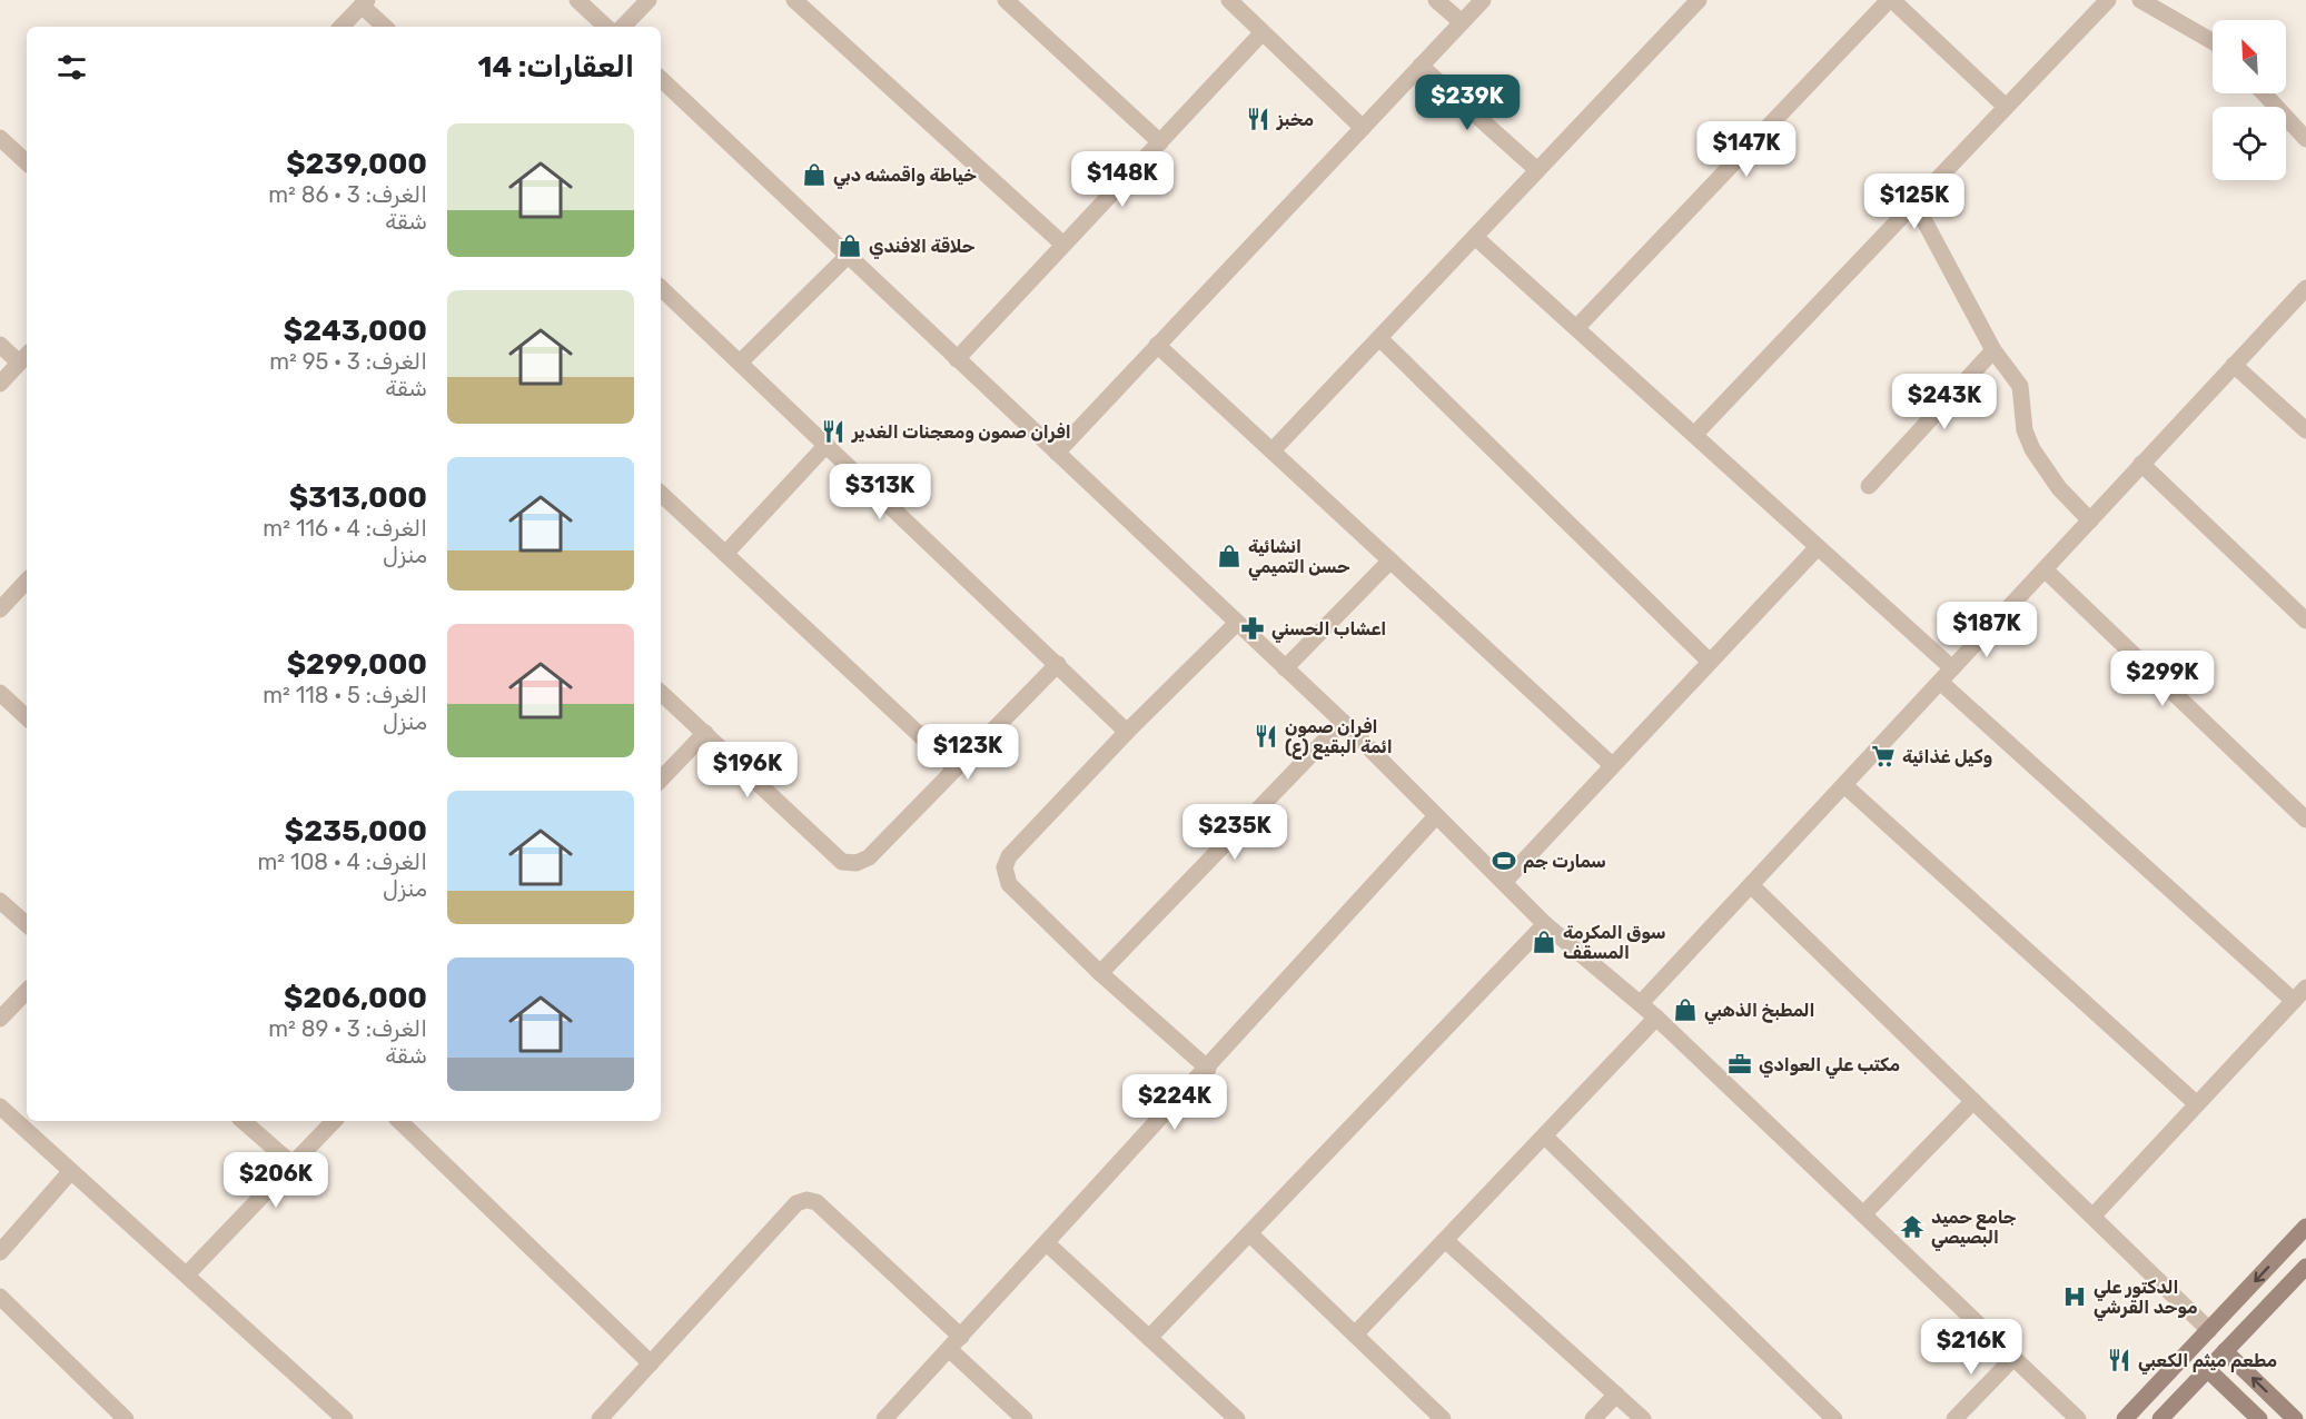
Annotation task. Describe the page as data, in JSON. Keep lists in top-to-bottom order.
{
  "places": {
    "restaurant": [
      "مخبز",
      "افران صمون ومعجنات الغدير",
      "افران صمون ائمة البقيع (ع)",
      "مطعم ميثم الكعبي"
    ],
    "shop": [
      "خياطة واقمشه دبي",
      "حلاقة الافندي",
      "انشائية حسن التميمي",
      "سوق المكرمة المسقف",
      "المطبخ الذهبي"
    ],
    "pharmacy": ["اعشاب الحسني"],
    "supermarket": ["وكيل غذائية"],
    "sports": ["سمارت جم"],
    "office": ["مكتب علي العوادي"],
    "temple": ["جامع حميد البصيصي"],
    "hospital": ["الدكتور علي موحد القرشي"]
  },
  "north": "top left",
  "page": {
    "heading": "العقارات: 14",
    "price": [
      "$239K",
      "$147K",
      "$148K",
      "$125K",
      "$243K",
      "$313K",
      "$187K",
      "$299K",
      "$123K",
      "$196K",
      "$235K",
      "$224K",
      "$206K",
      "$216K"
    ],
    "list": [
      {
        "name": "$239,000",
        "note": "الغرف: 3 · 86 m² · شقة"
      },
      {
        "name": "$243,000",
        "note": "الغرف: 3 · 95 m² · شقة"
      },
      {
        "name": "$313,000",
        "note": "الغرف: 4 · 116 m² · منزل"
      },
      {
        "name": "$299,000",
        "note": "الغرف: 5 · 118 m² · منزل"
      },
      {
        "name": "$235,000",
        "note": "الغرف: 4 · 108 m² · منزل"
      },
      {
        "name": "$206,000",
        "note": "الغرف: 3 · 89 m² · شقة"
      }
    ]
  }
}
